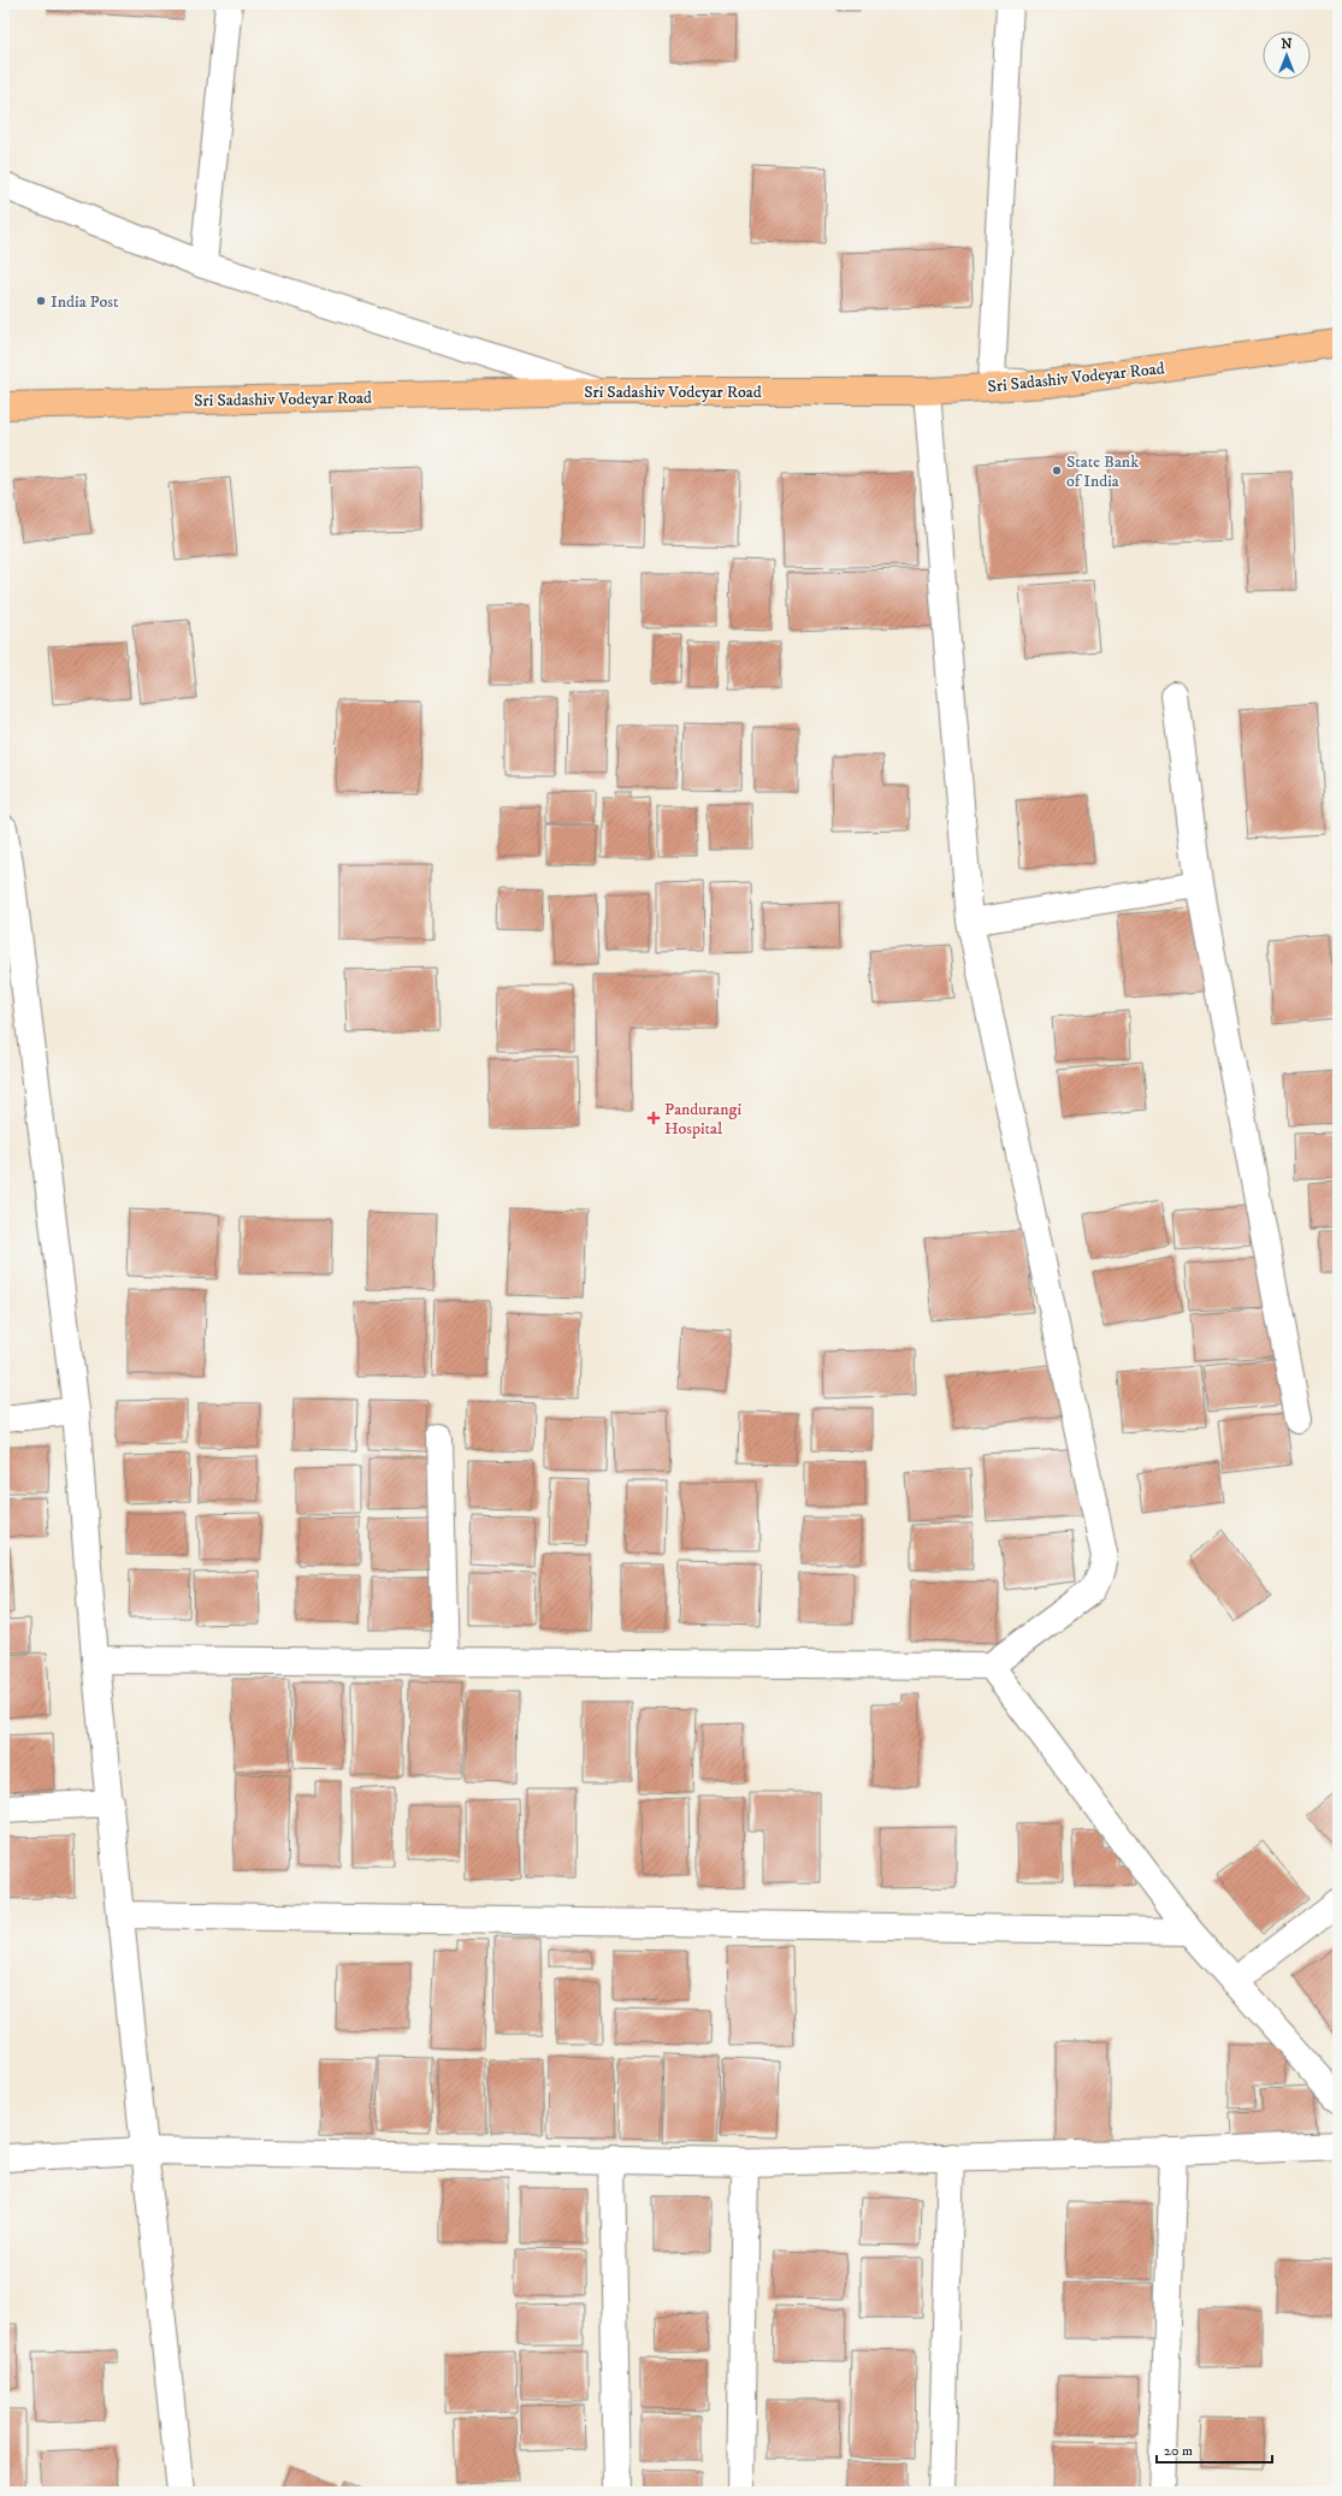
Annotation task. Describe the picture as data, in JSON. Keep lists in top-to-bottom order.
{
  "streets": {
    "main road": ["Sri Sadashiv Vodeyar Road"]
  },
  "places": {
    "other": ["India Post", "State Bank of India"],
    "health": ["Pandurangi Hospital"]
  },
  "scale_bar": "20 m",
  "north": "top"
}
